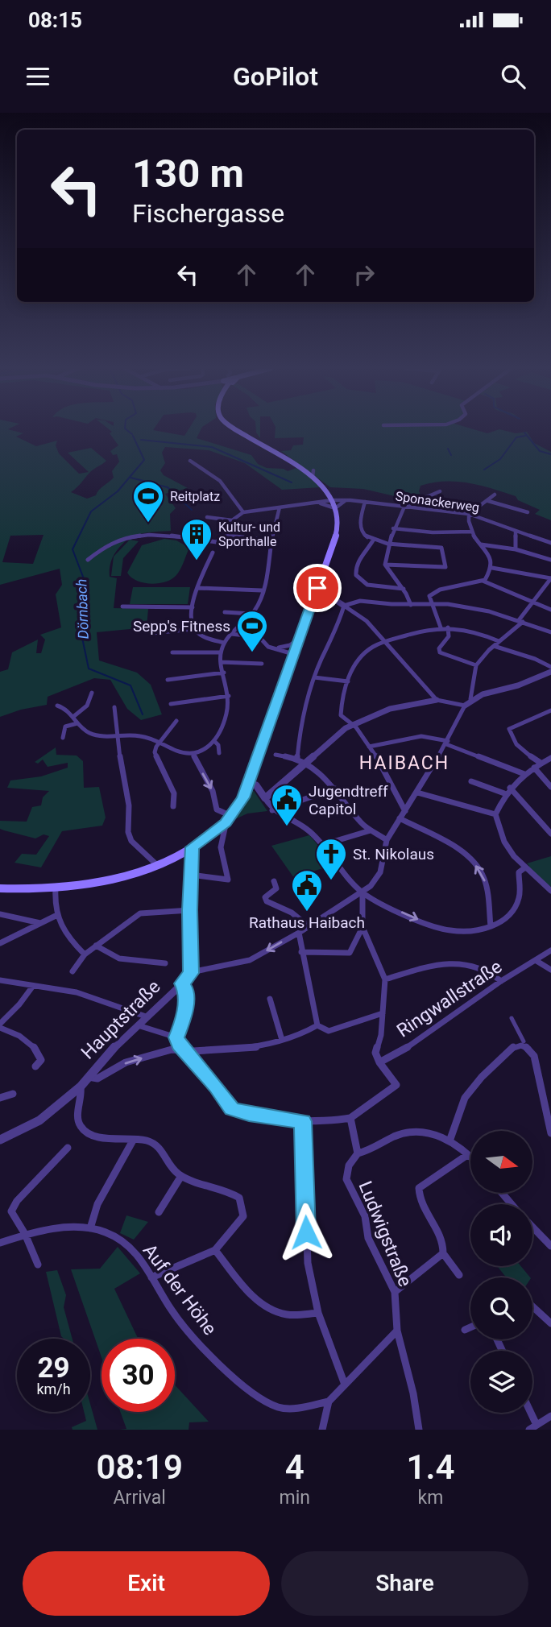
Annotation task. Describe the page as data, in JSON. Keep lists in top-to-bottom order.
{
  "streets": {
    "street": [
      "Sponackerweg",
      "Ringwallstraße",
      "Hauptstraße",
      "Ludwigstraße",
      "Auf der Höhe"
    ]
  },
  "districts": ["HAIBACH"],
  "water": ["Dörnbach"],
  "places": {
    "sports": ["Reitplatz", "Sepp's Fitness"],
    "building": ["Kultur- und Sporthalle"],
    "public building": ["Jugendtreff Capitol", "Rathaus Haibach"],
    "church": ["St. Nikolaus"]
  },
  "north": "right",
  "page": {
    "status": "08:15",
    "header": "GoPilot",
    "turn": ["130 m", "Fischergasse"],
    "speed": "29 km/h",
    "limit": "30",
    "eta": [
      "08:19",
      "Arrival",
      "4",
      "min",
      "1.4",
      "km"
    ],
    "buttons": ["Exit", "Share"]
  }
}
